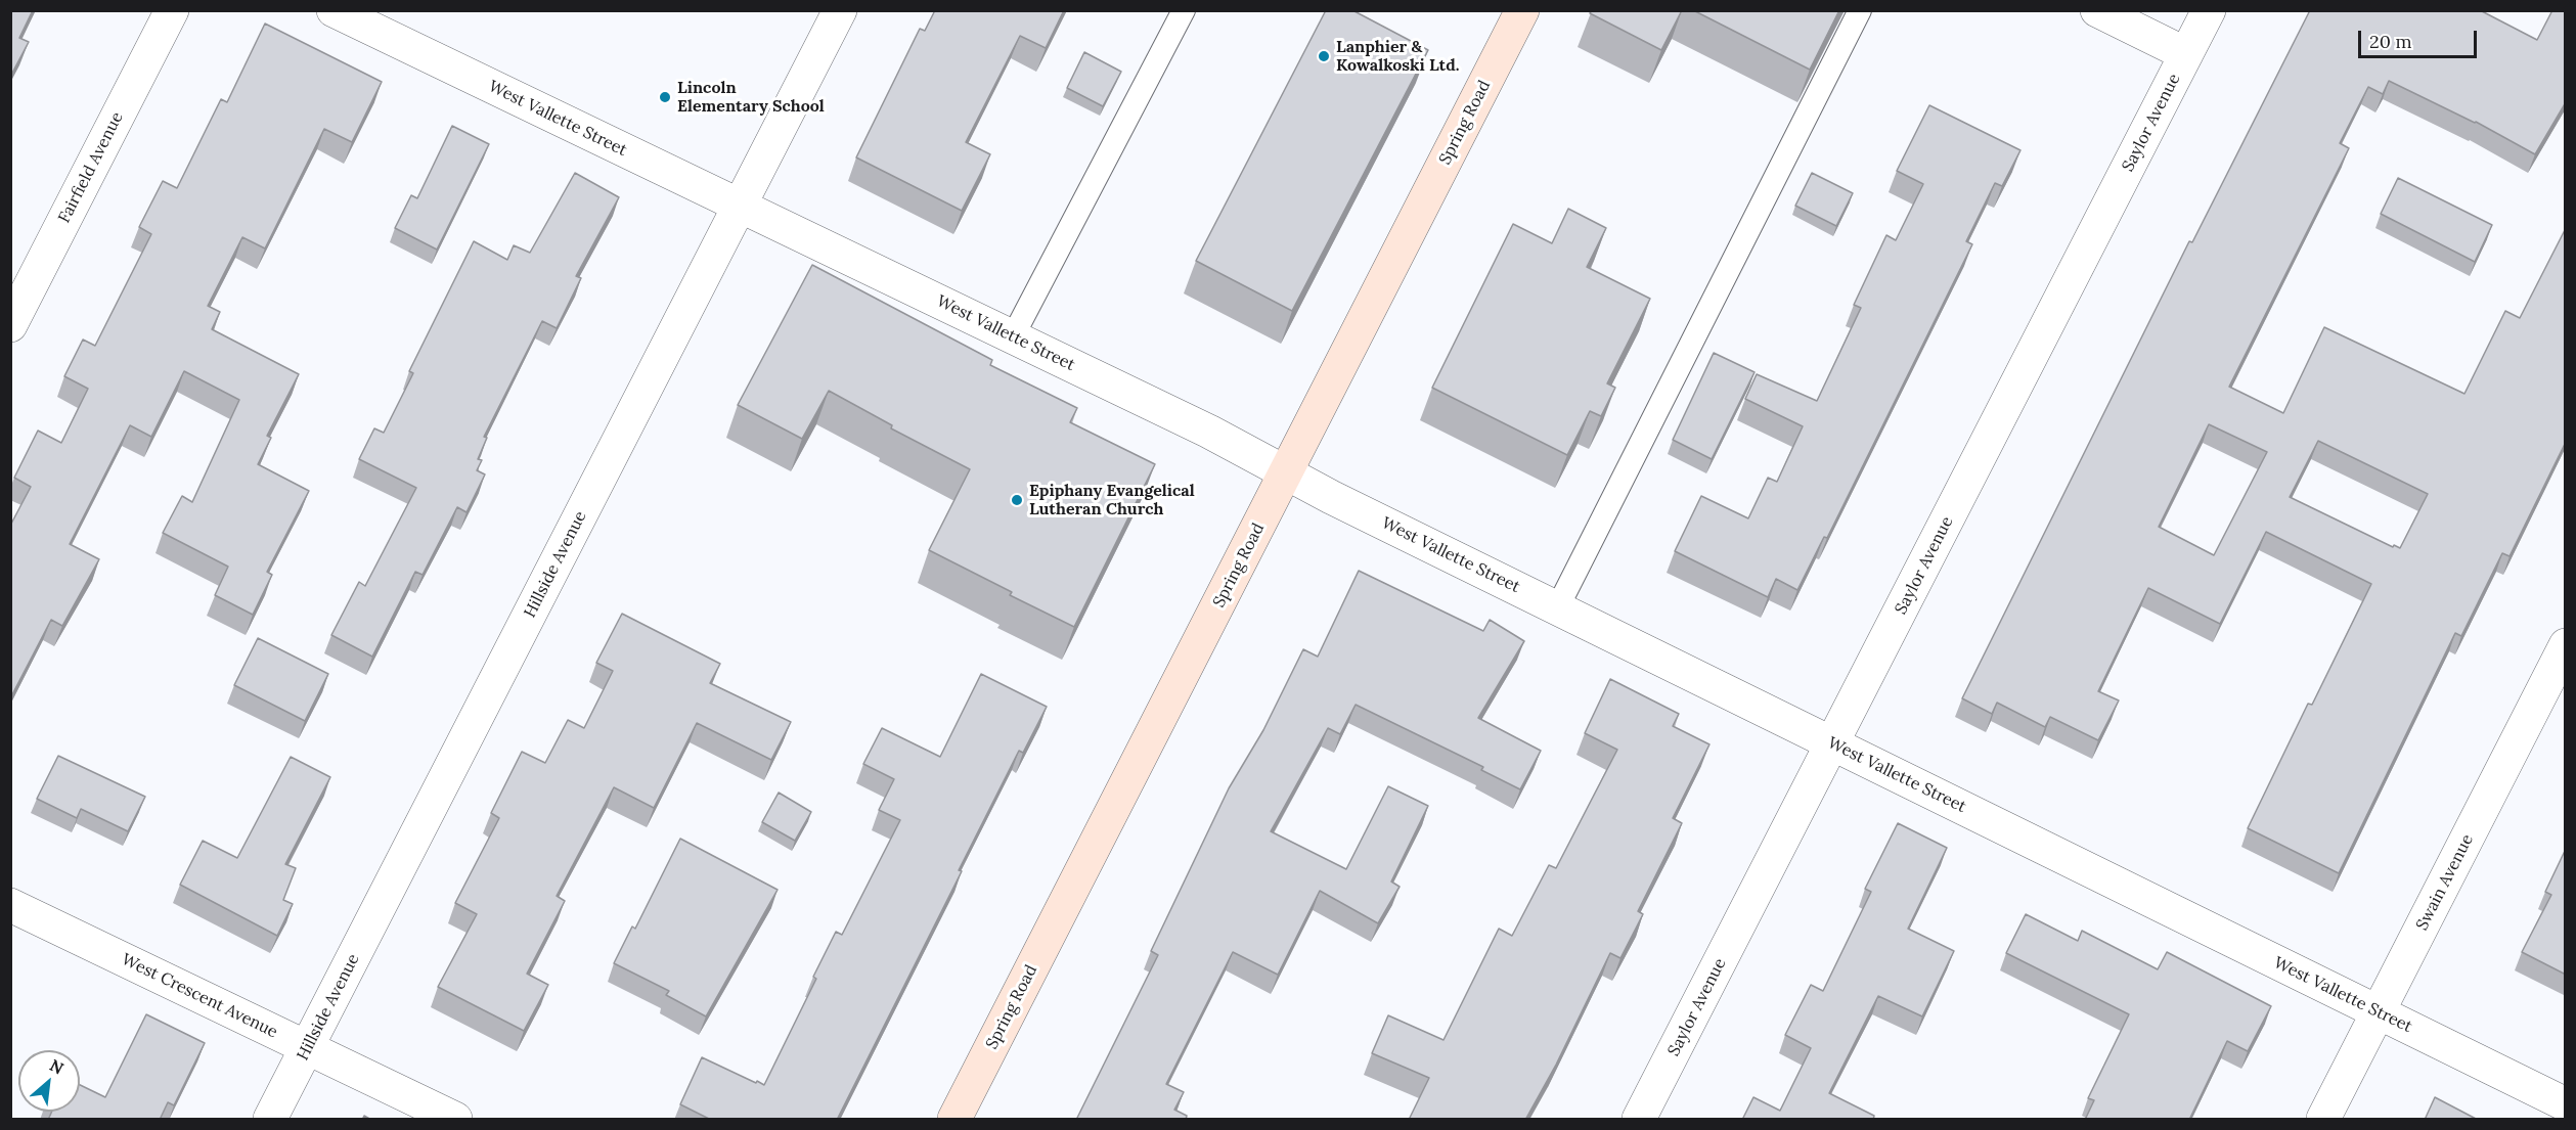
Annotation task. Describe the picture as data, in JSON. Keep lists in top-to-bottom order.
{
  "streets": {
    "street": [
      "West Vallette Street",
      "Spring Road",
      "Saylor Avenue",
      "Fairfield Avenue",
      "Hillside Avenue",
      "Swain Avenue",
      "West Crescent Avenue"
    ]
  },
  "crossings": [
    ["West Vallette Street", "Spring Road"],
    ["West Vallette Street", "Saylor Avenue"],
    ["West Vallette Street", "Hillside Avenue"],
    ["West Vallette Street", "Swain Avenue"],
    ["Hillside Avenue", "West Crescent Avenue"]
  ],
  "places": ["Lanphier & Kowalkoski Ltd.", "Lincoln Elementary School", "Epiphany Evangelical Lutheran Church"],
  "scale_bar": "20 m",
  "north": "top right"
}
